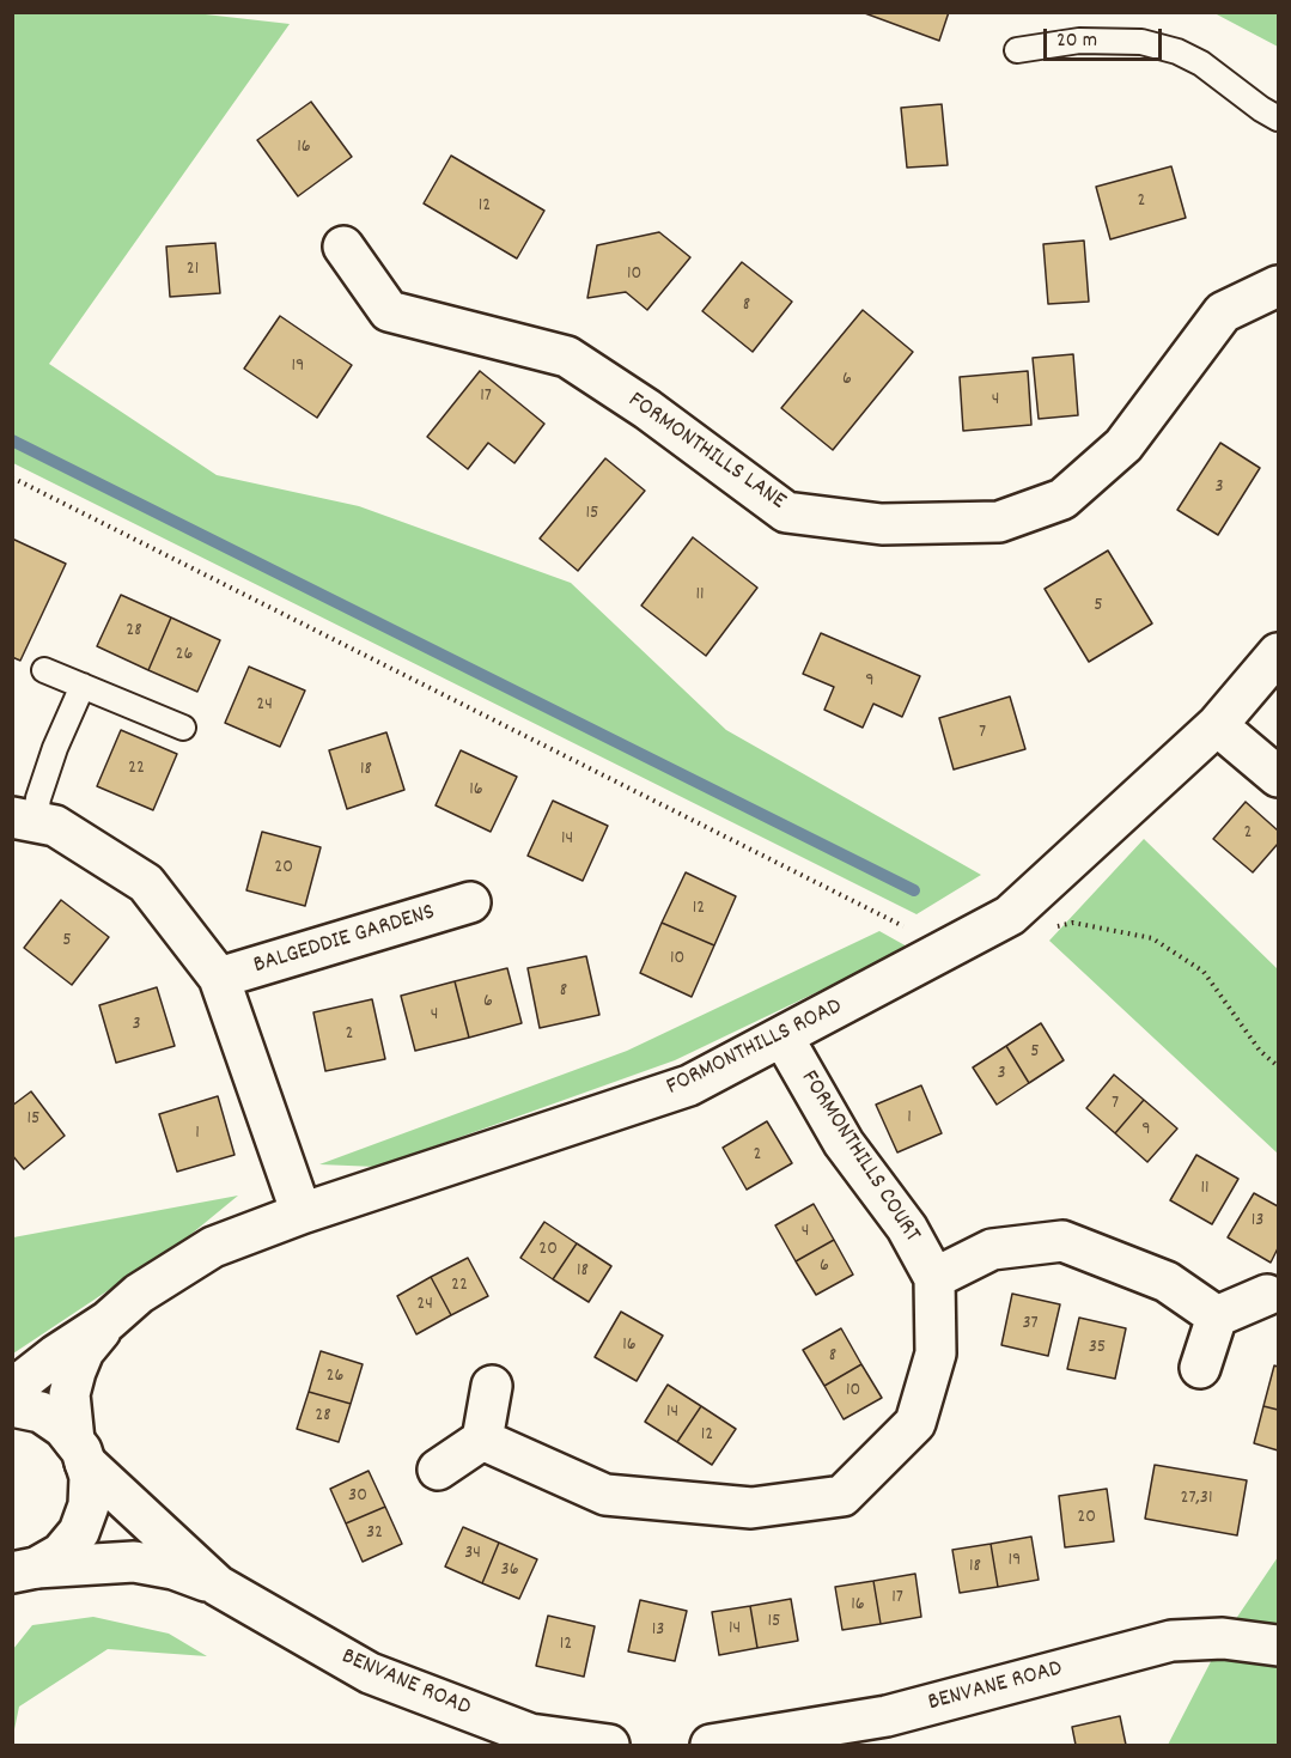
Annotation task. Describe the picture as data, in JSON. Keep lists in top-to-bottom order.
{
  "streets": {
    "street": [
      "FORMONTHILLS LANE",
      "BALGEDDIE GARDENS",
      "FORMONTHILLS ROAD",
      "FORMONTHILLS COURT",
      "BENVANE ROAD"
    ]
  },
  "crossings": [
    ["FORMONTHILLS ROAD", "FORMONTHILLS COURT"],
    ["FORMONTHILLS ROAD", "BENVANE ROAD"]
  ],
  "house_numbers": [
    "16",
    "2",
    "12",
    "21",
    "10",
    "8",
    "19",
    "6",
    "17",
    "4",
    "3",
    "15",
    "11",
    "5",
    "28",
    "26",
    "9",
    "24",
    "7",
    "22",
    "18",
    "16",
    "2",
    "14",
    "20",
    "12",
    "5",
    "10",
    "8",
    "6",
    "4",
    "3",
    "2",
    "5",
    "3",
    "7",
    "1",
    "15",
    "9",
    "1",
    "2",
    "11",
    "13",
    "4",
    "20",
    "6",
    "18",
    "22",
    "24",
    "37",
    "16",
    "35",
    "8",
    "26",
    "10",
    "14",
    "28",
    "12",
    "30",
    "27,31",
    "20",
    "32",
    "34",
    "19",
    "18",
    "36",
    "17",
    "16",
    "15",
    "14",
    "13",
    "12"
  ],
  "scale_bar": "20 m"
}
